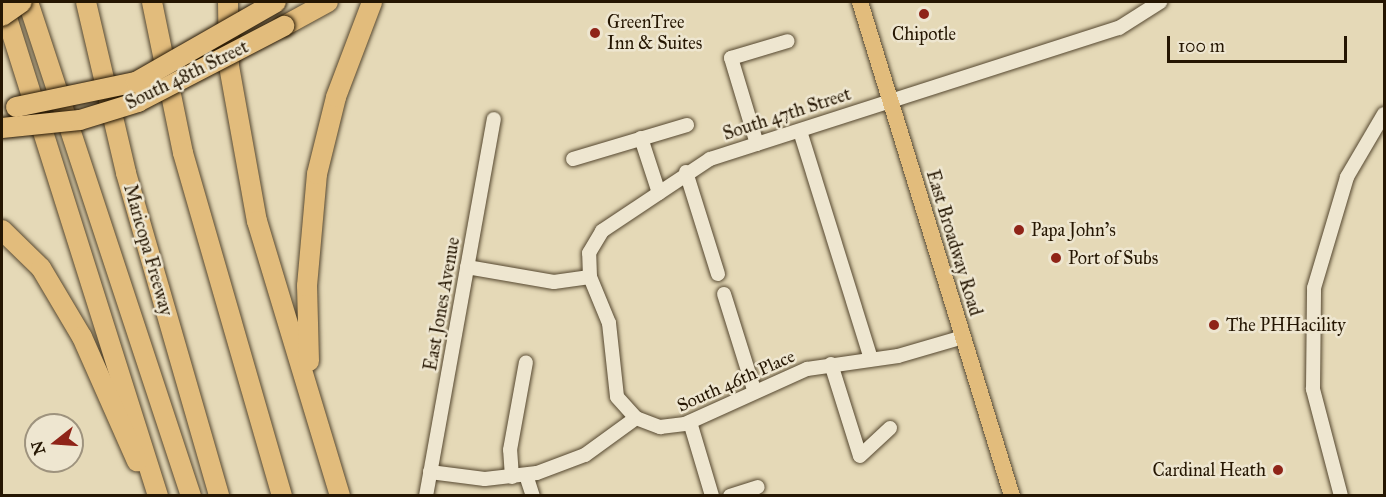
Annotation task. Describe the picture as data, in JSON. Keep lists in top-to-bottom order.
{
  "streets": {
    "highway": ["South 48th Street", "Maricopa Freeway"],
    "main road": ["East Broadway Road"],
    "street": ["South 47th Street", "East Jones Avenue", "South 46th Place"]
  },
  "crossings": [
    ["South 47th Street", "East Broadway Road"],
    ["East Broadway Road", "South 46th Place"]
  ],
  "places": [
    "Chipotle",
    "GreenTree Inn & Suites",
    "Papa John's",
    "Port of Subs",
    "The PHHacility",
    "Cardinal Heath"
  ],
  "scale_bar": "100 m",
  "north": "left"
}
